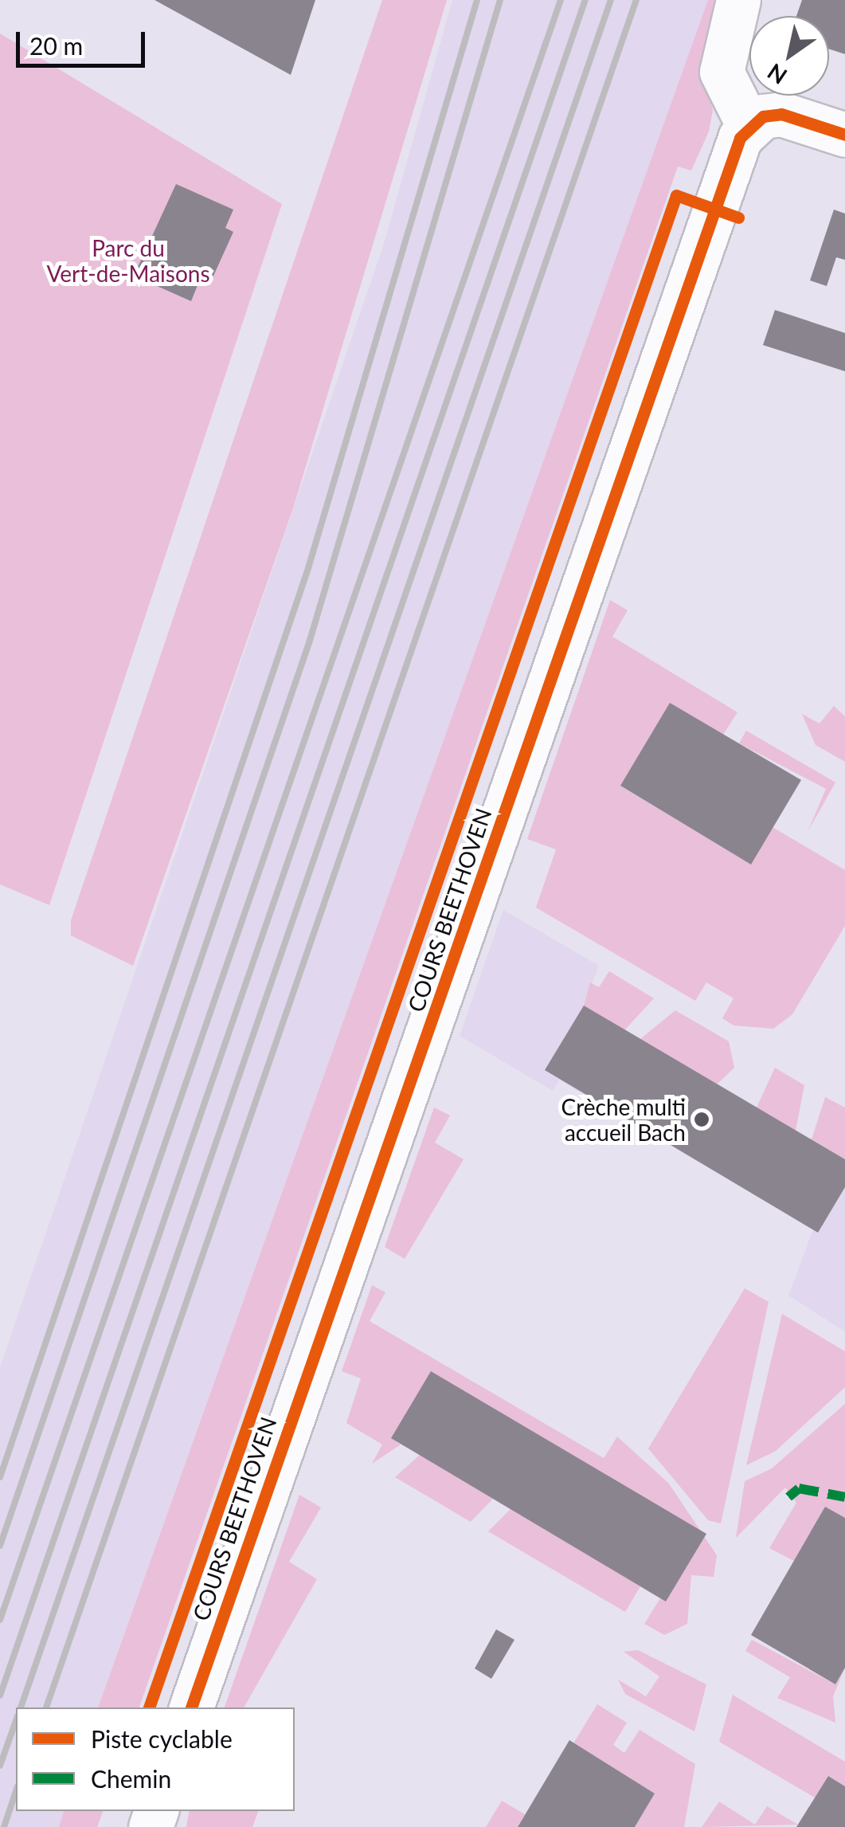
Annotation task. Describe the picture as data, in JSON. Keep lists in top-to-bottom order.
{
  "streets": {
    "street": ["COURS BEETHOVEN"]
  },
  "parks": ["Parc du Vert-de-Maisons"],
  "places": ["Crèche multi accueil Bach"],
  "legend": ["Piste cyclable", "Chemin"],
  "scale_bar": "20 m",
  "north": "bottom left"
}
